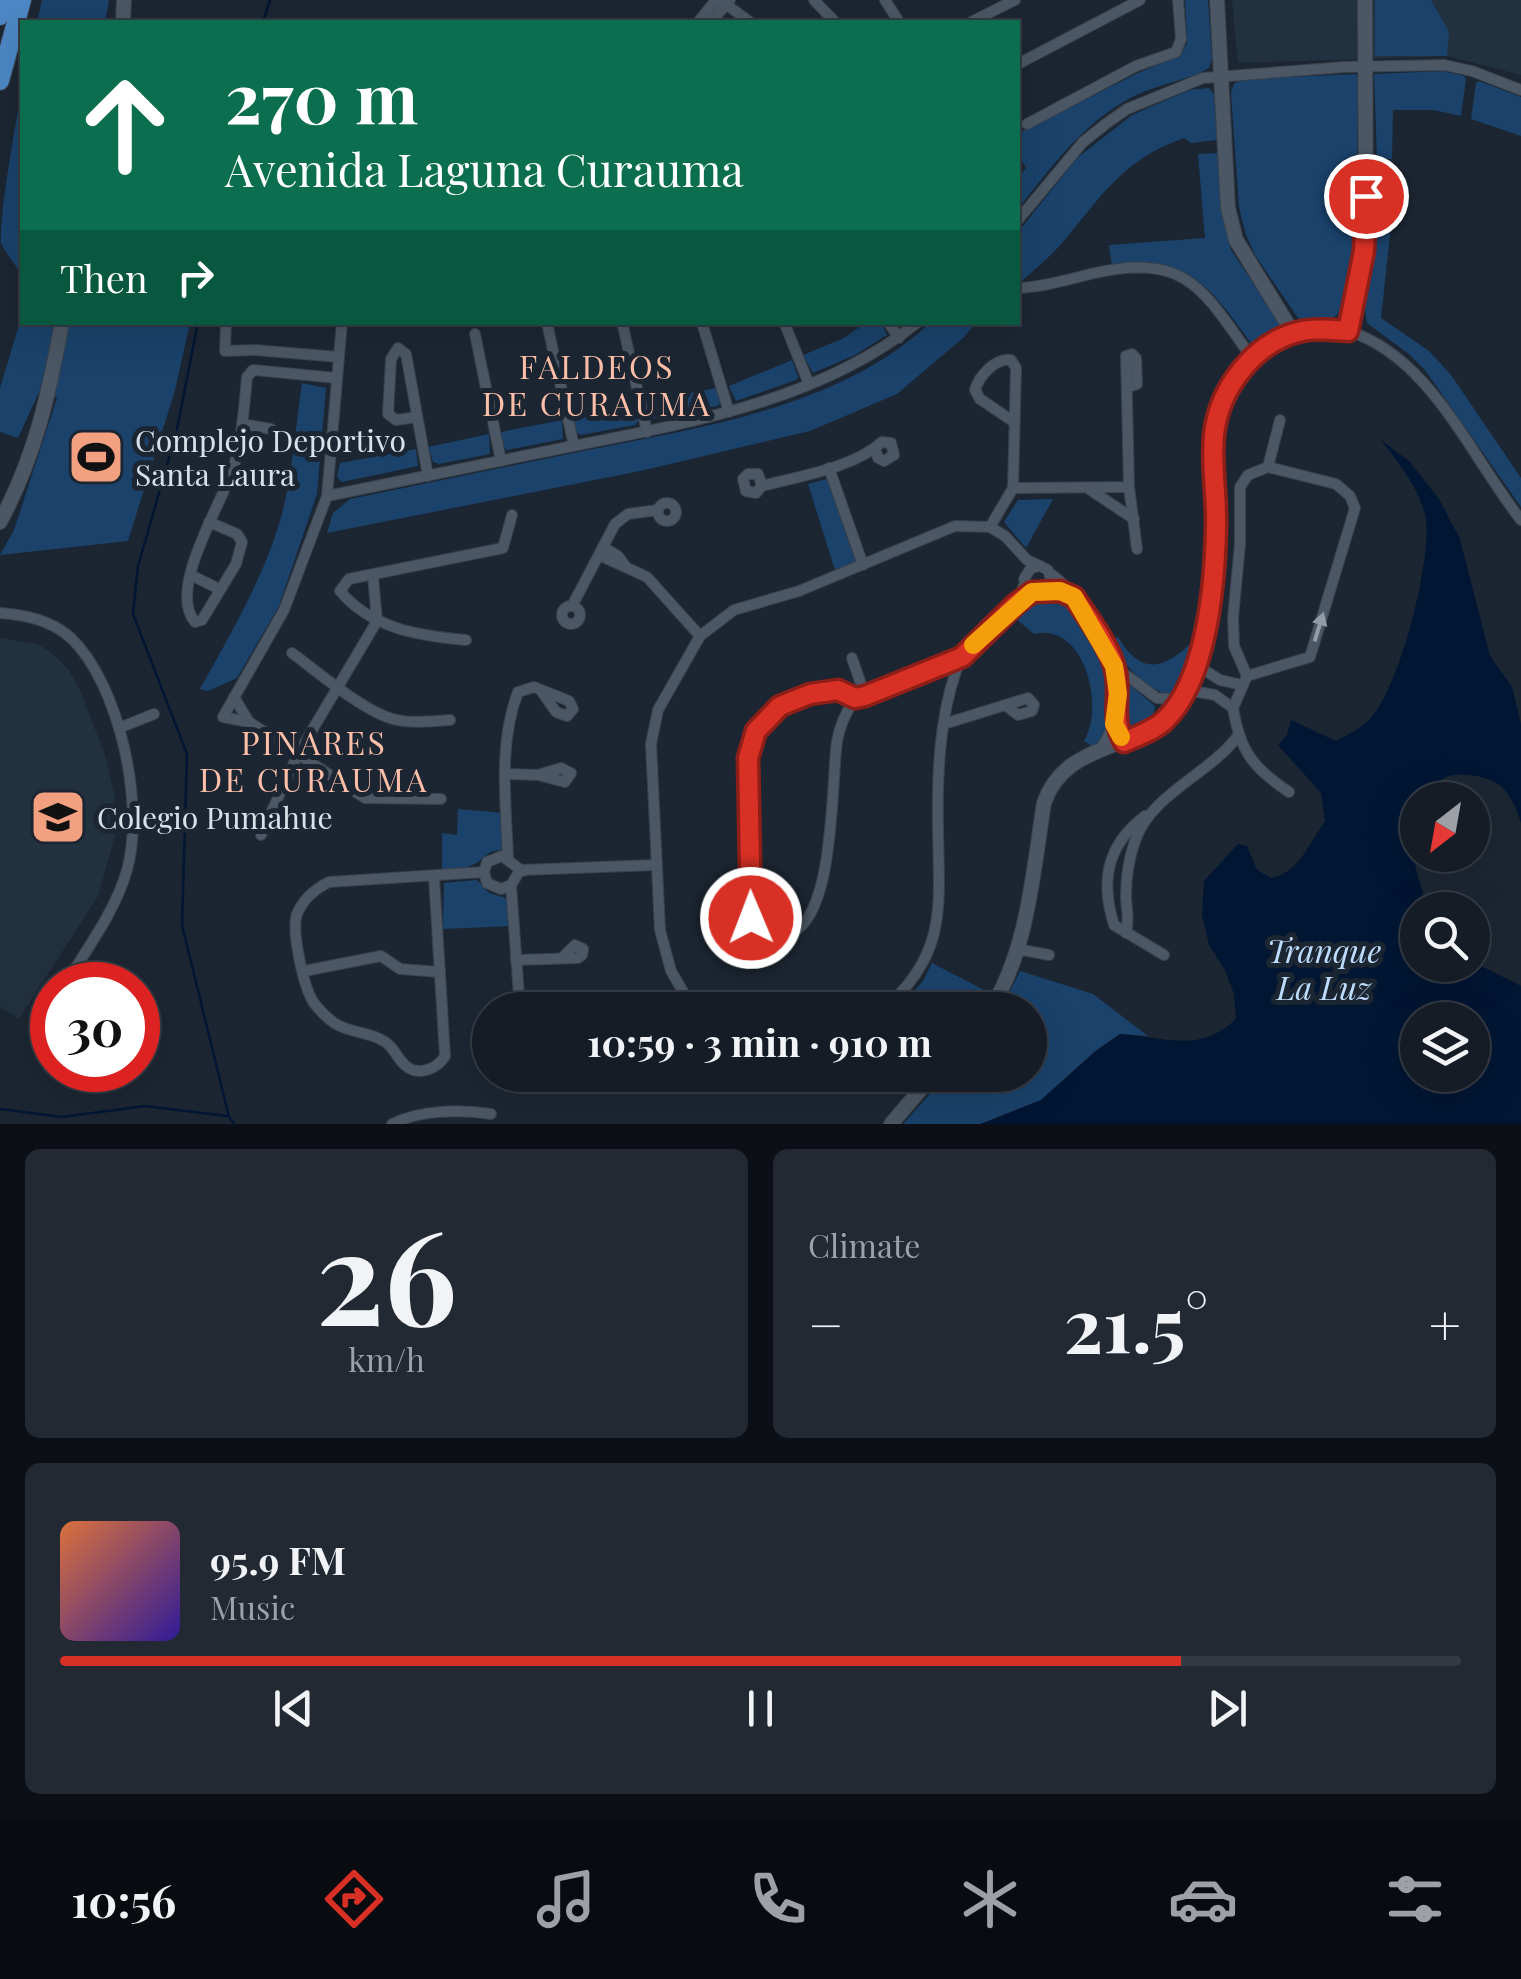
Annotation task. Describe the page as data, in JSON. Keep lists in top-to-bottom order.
{
  "districts": ["FALDEOS DE CURAUMA", "PINARES DE CURAUMA"],
  "water": ["Tranque La Luz"],
  "places": {
    "sports": ["Complejo Deportivo Santa Laura"],
    "school or university": ["Colegio Pumahue"]
  },
  "north": "bottom left",
  "page": {
    "turn": ["270 m", "Avenida Laguna Curauma"],
    "then": "Then",
    "limit": "30",
    "trip": "10:59 · 3 min · 910 m",
    "tile": [
      ["26", "km/h"],
      "Climate"
    ],
    "heat": ["−", "21.5°", "+"],
    "song": ["95.9 FM", "Music"],
    "tabs": "10:56"
  }
}
